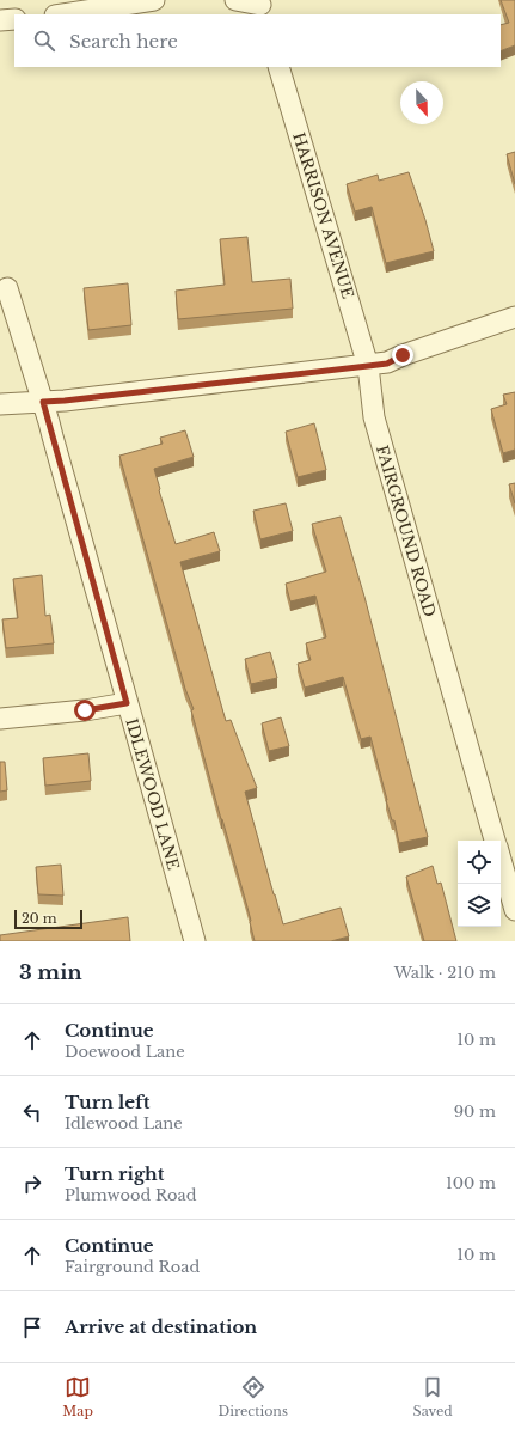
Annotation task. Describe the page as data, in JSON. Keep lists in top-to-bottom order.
{
  "streets": {
    "street": ["HARRISON AVENUE", "FAIRGROUND ROAD", "IDLEWOOD LANE"]
  },
  "crossings": [
    ["HARRISON AVENUE", "FAIRGROUND ROAD"]
  ],
  "scale_bar": "20 m",
  "north": "bottom",
  "page": {
    "search": "Search here",
    "scale": "20 m",
    "heading": ["3 min", "Walk · 210 m"],
    "list": [
      ["Continue", "Doewood Lane", "10 m"],
      ["Turn left", "Idlewood Lane", "90 m"],
      ["Turn right", "Plumwood Road", "100 m"],
      ["Continue", "Fairground Road", "10 m"],
      "Arrive at destination"
    ],
    "nav": ["Map", "Directions", "Saved"]
  }
}
